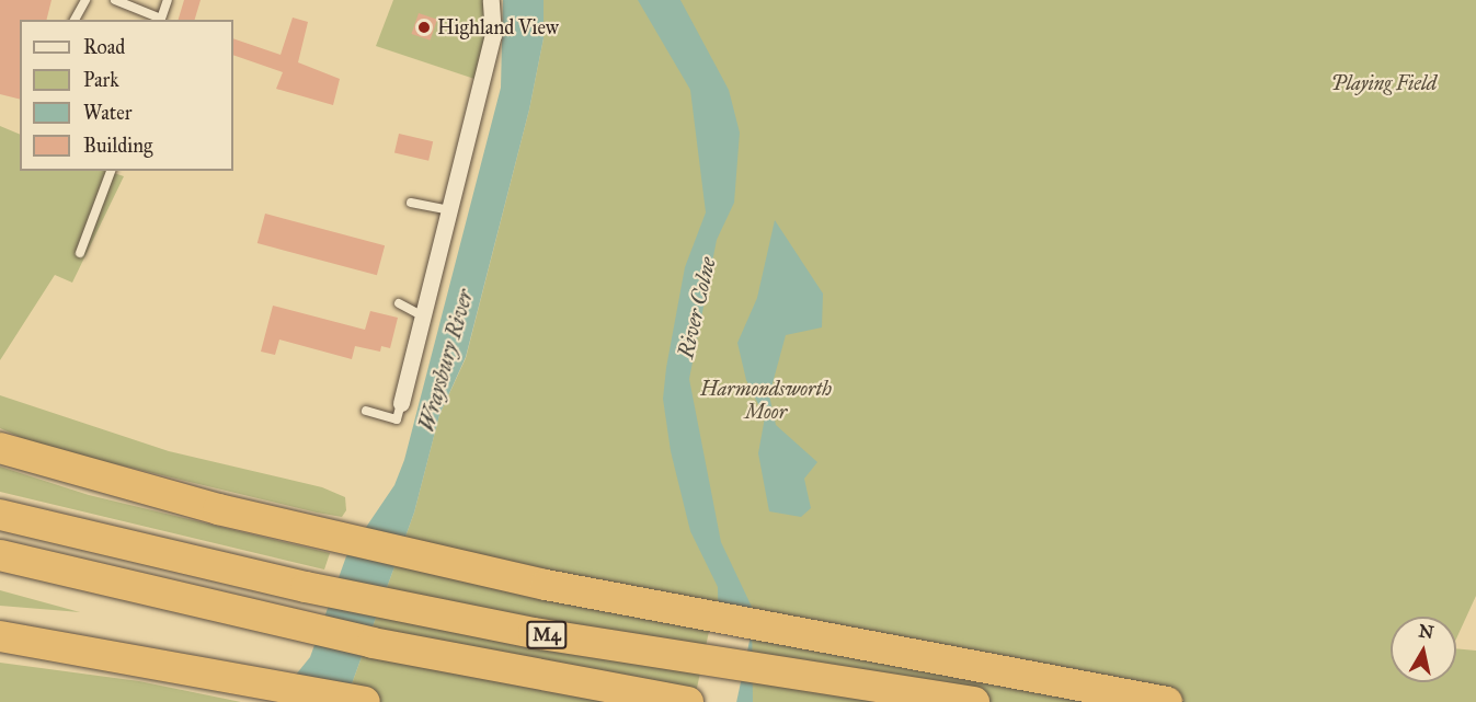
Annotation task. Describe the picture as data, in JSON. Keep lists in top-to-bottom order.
{
  "streets": {
    "highway": ["M4"]
  },
  "water": ["River Colne", "Wraysbury River"],
  "parks": ["Playing Field", "Harmondsworth Moor"],
  "places": ["Highland View"],
  "legend": [
    "Road",
    "Park",
    "Water",
    "Building"
  ],
  "north": "top"
}
